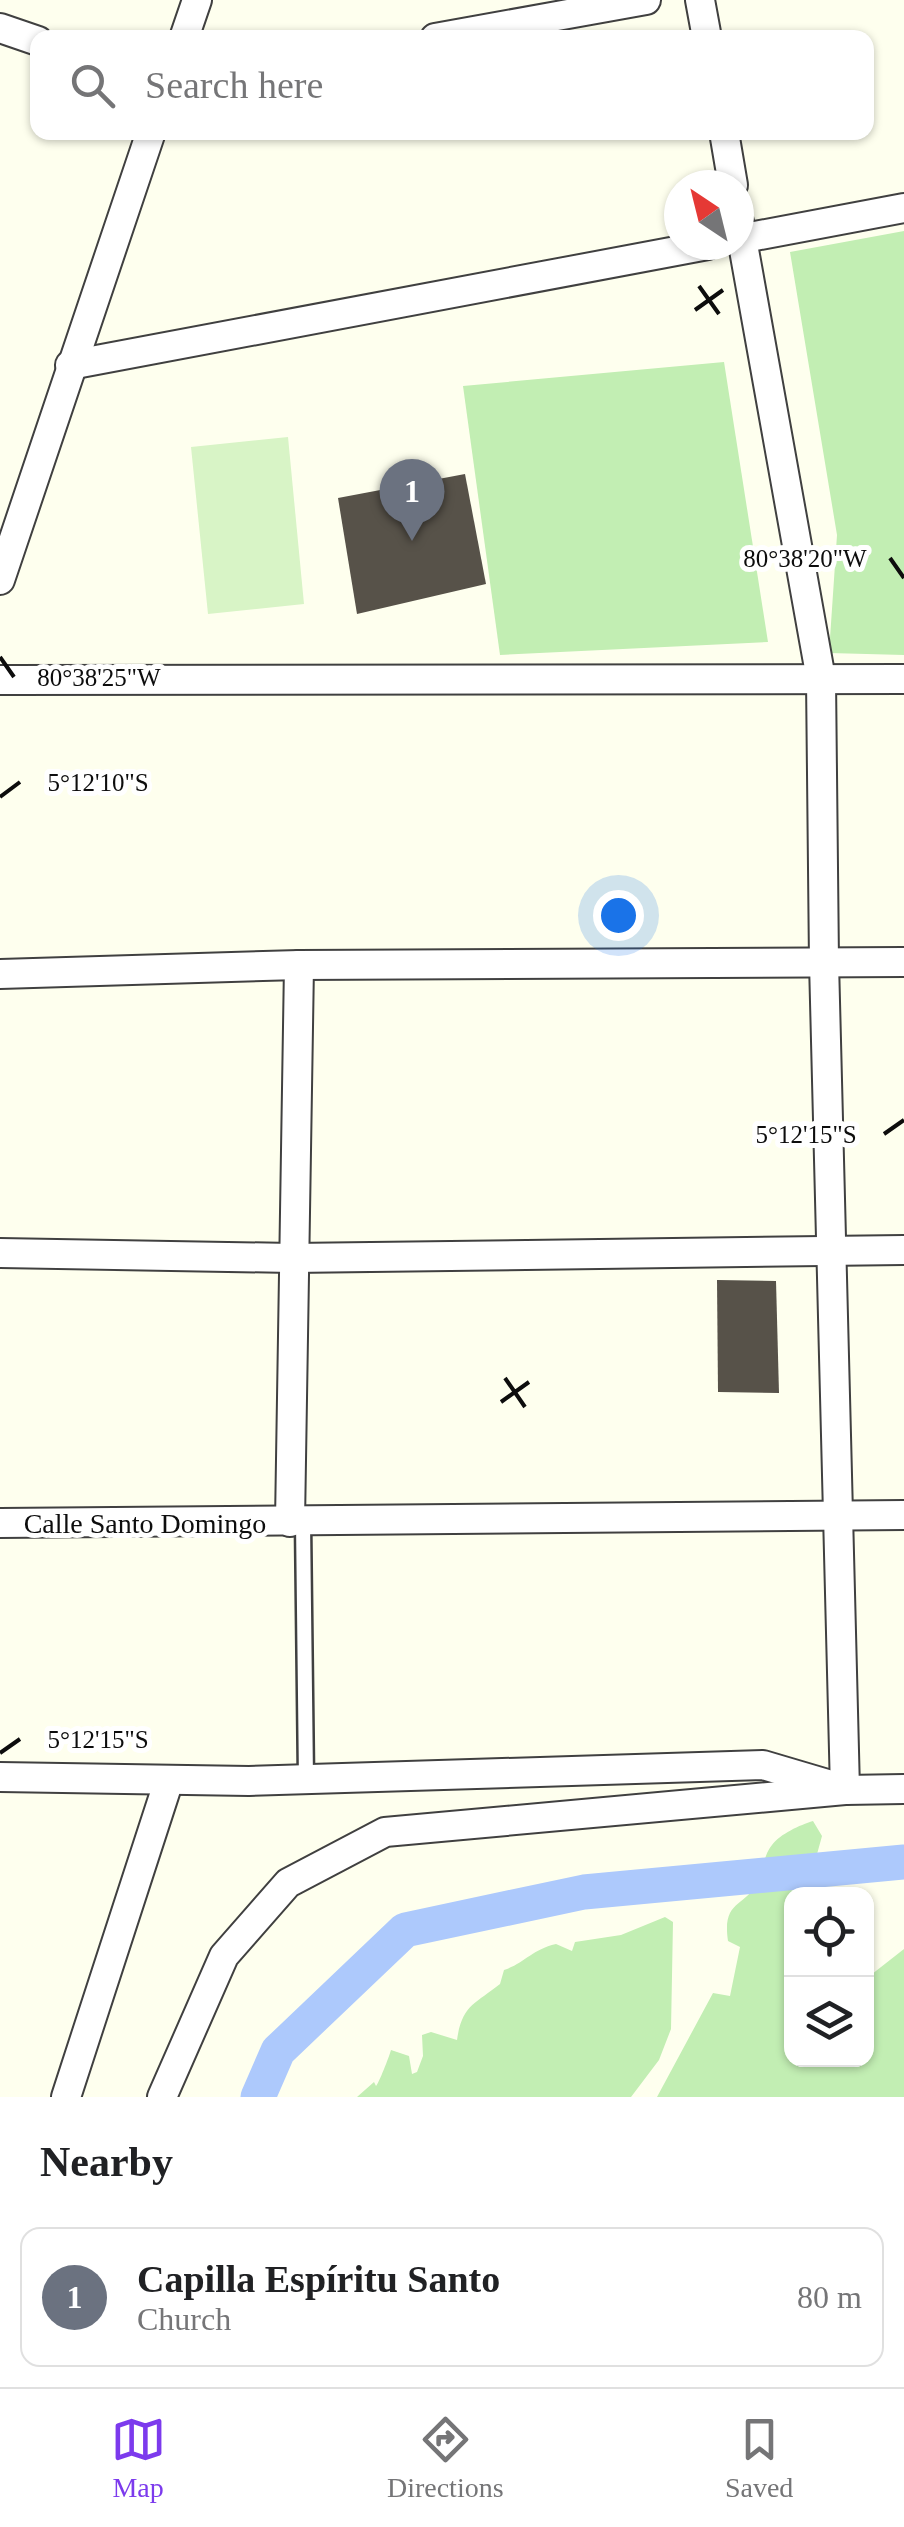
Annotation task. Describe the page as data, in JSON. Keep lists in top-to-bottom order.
{
  "streets": {
    "street": ["Calle Santo Domingo"]
  },
  "north": "top left",
  "page": {
    "search": "Search here",
    "pins": "1",
    "heading": "Nearby",
    "list": [
      {
        "mark": "1",
        "name": "Capilla Espíritu Santo",
        "note": "Church",
        "value": "80 m"
      }
    ],
    "nav": ["Map", "Directions", "Saved"]
  },
  "coordinates": [
    "80°38'20\"W",
    "80°38'25\"W",
    "5°12'10\"S",
    "5°12'15\"S"
  ]
}
